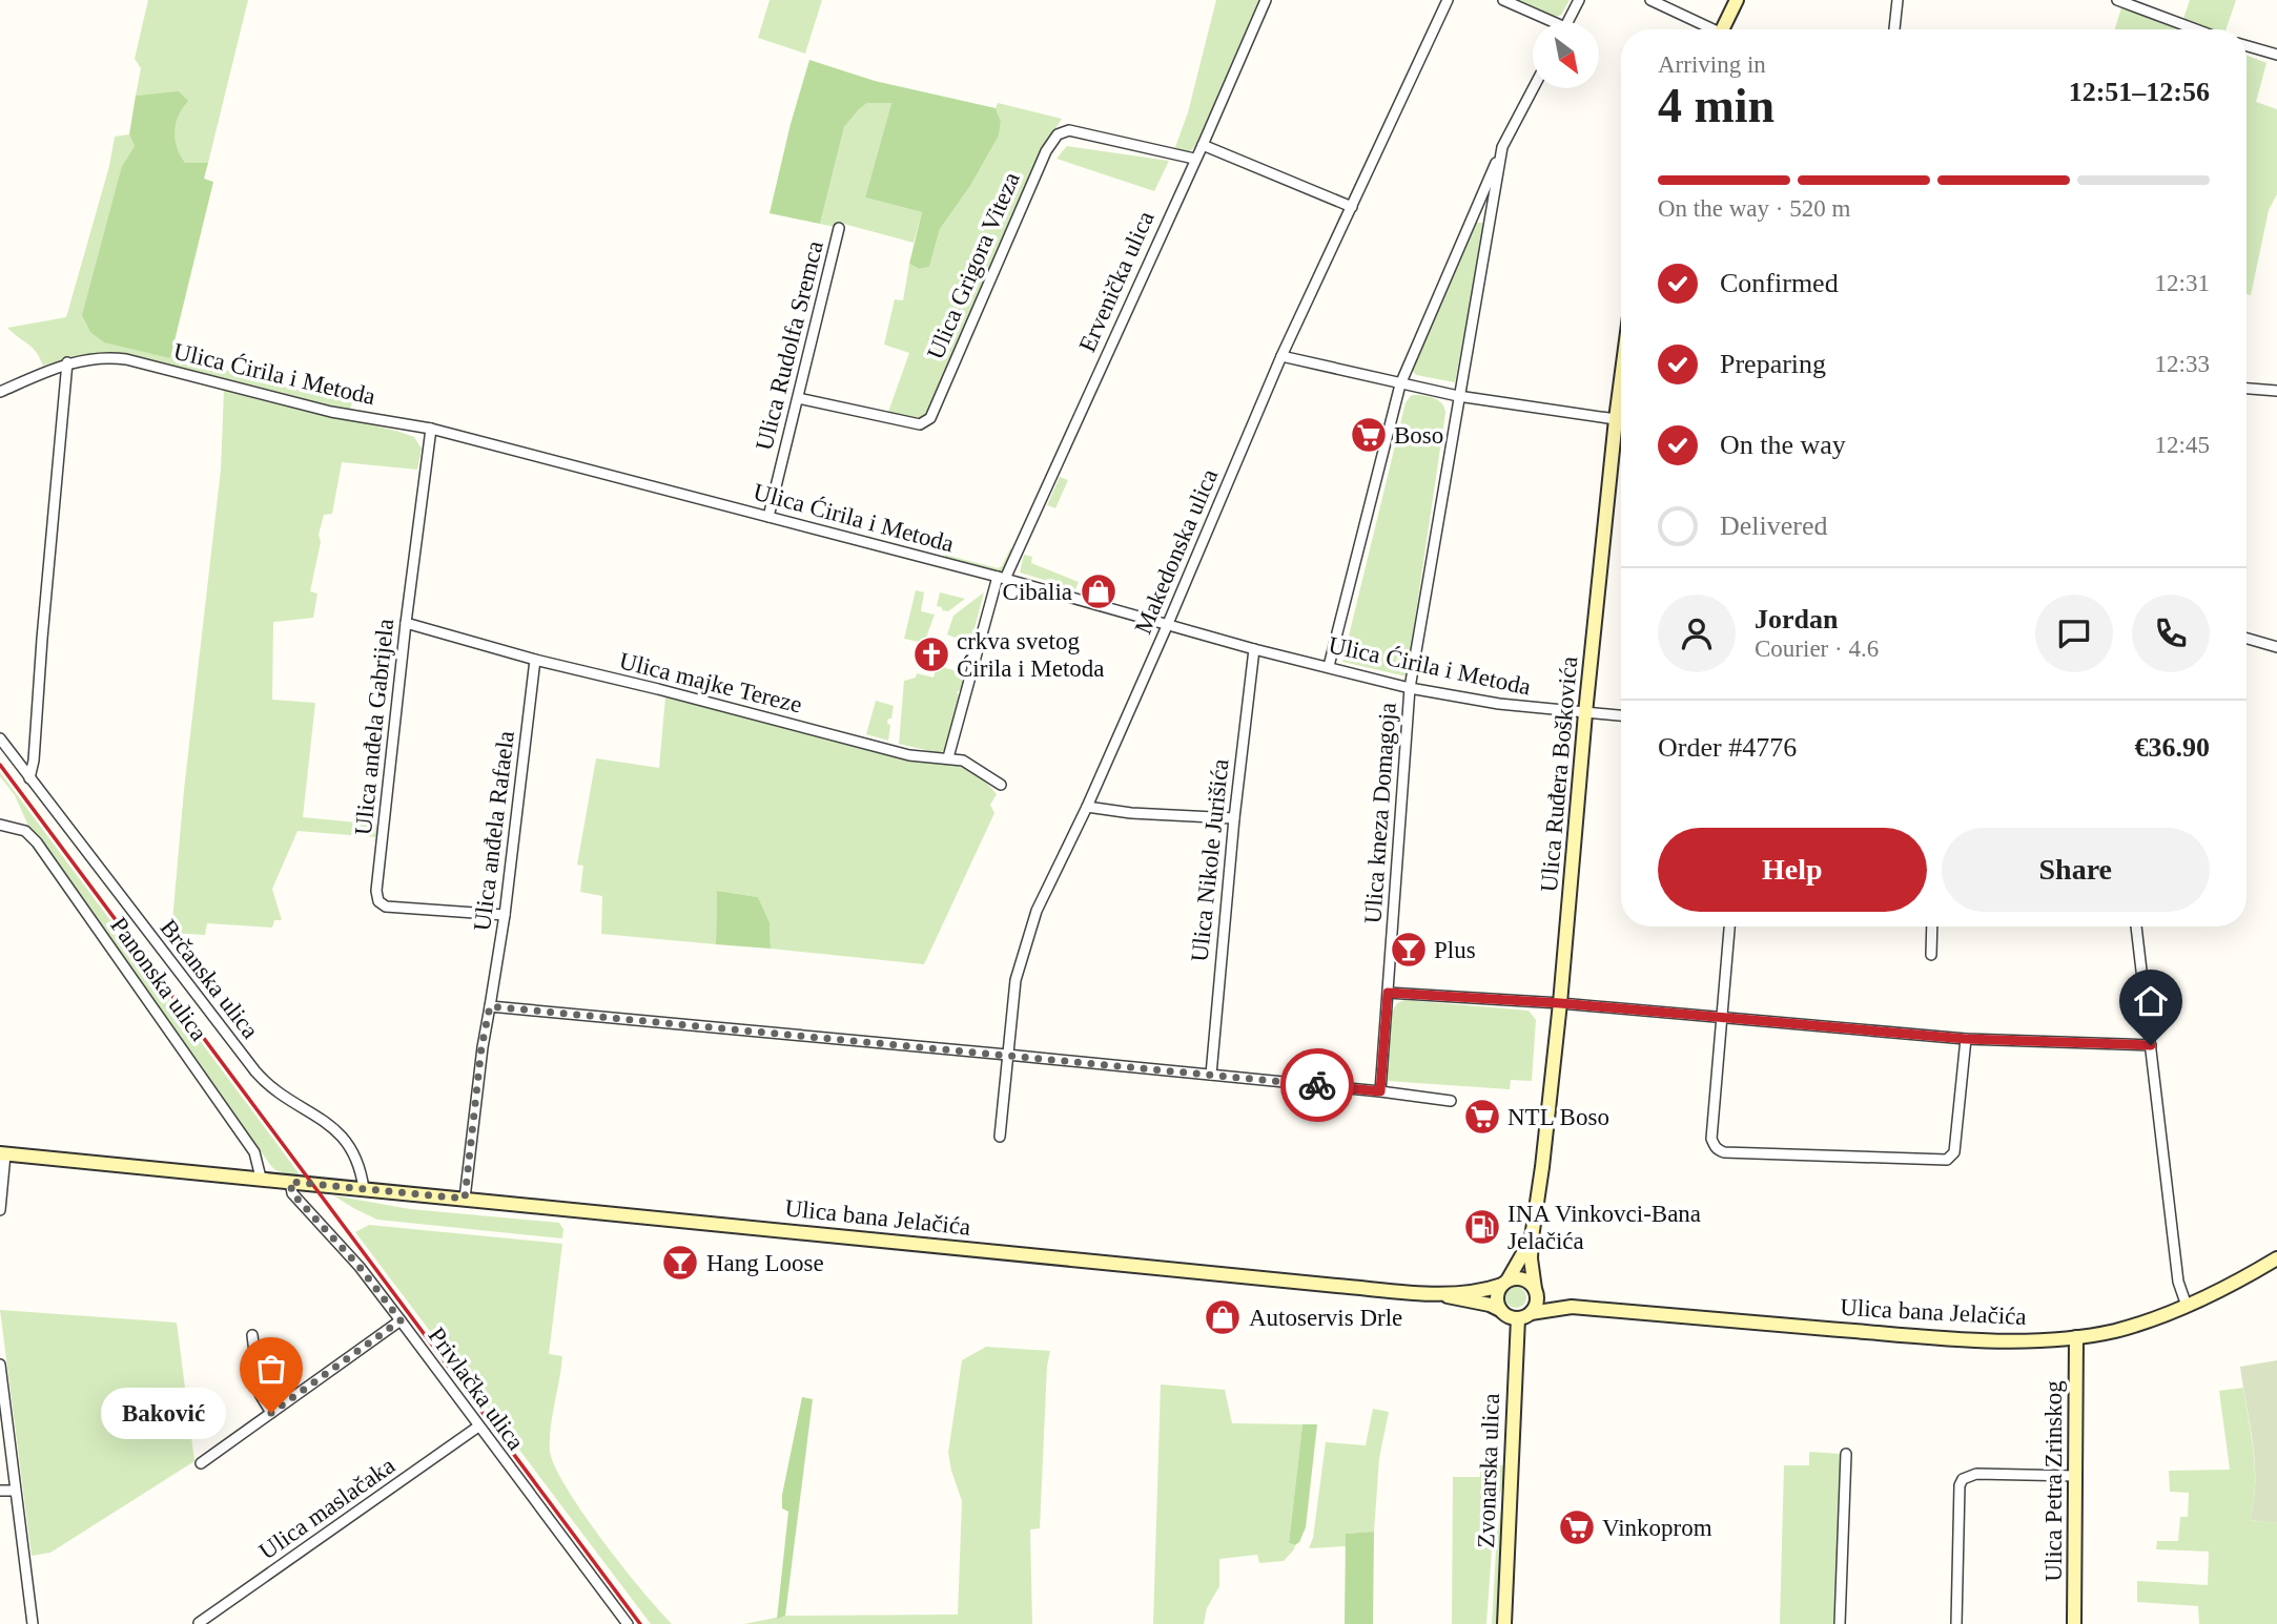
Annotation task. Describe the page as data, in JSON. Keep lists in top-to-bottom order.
{
  "streets": {
    "main road": [
      "Ulica Ruđera Boškovića",
      "Ulica bana Jelačića",
      "Zvonarska ulica",
      "Ulica Petra Zrinskog"
    ],
    "street": [
      "Ulica Grigora Viteza",
      "Ervenička ulica",
      "Ulica Rudolfa Sremca",
      "Ulica Ćirila i Metoda",
      "Makedonska ulica",
      "Ulica majke Tereze",
      "Ulica anđela Gabrijela",
      "Ulica kneza Domagoja",
      "Ulica anđela Rafaela",
      "Ulica Nikole Jurišića",
      "Panonska ulica",
      "Brčanska ulica",
      "Privlačka ulica",
      "Ulica maslačaka"
    ]
  },
  "crossings": [
    ["Ulica Grigora Viteza", "Ervenička ulica"],
    ["Ulica Grigora Viteza", "Ulica Rudolfa Sremca"],
    ["Ervenička ulica", "Ulica Ćirila i Metoda"],
    ["Ervenička ulica", "Ulica majke Tereze"],
    ["Ulica Rudolfa Sremca", "Ulica Ćirila i Metoda"],
    ["Ulica Ćirila i Metoda", "Makedonska ulica"],
    ["Ulica Ćirila i Metoda", "Ulica anđela Gabrijela"],
    ["Ulica Ćirila i Metoda", "Ulica Ruđera Boškovića"],
    ["Ulica Ćirila i Metoda", "Ulica kneza Domagoja"],
    ["Ulica Ćirila i Metoda", "Ulica Nikole Jurišića"],
    ["Ulica majke Tereze", "Ulica anđela Gabrijela"],
    ["Ulica majke Tereze", "Ulica anđela Rafaela"],
    ["Ulica anđela Gabrijela", "Ulica anđela Rafaela"],
    ["Ulica Ruđera Boškovića", "Ulica bana Jelačića"],
    ["Ulica Ruđera Boškovića", "Zvonarska ulica"],
    ["Ulica anđela Rafaela", "Ulica bana Jelačića"],
    ["Panonska ulica", "Ulica bana Jelačića"],
    ["Brčanska ulica", "Ulica bana Jelačića"],
    ["Ulica bana Jelačića", "Privlačka ulica"],
    ["Ulica bana Jelačića", "Zvonarska ulica"],
    ["Ulica bana Jelačića", "Ulica Petra Zrinskog"],
    ["Privlačka ulica", "Ulica maslačaka"]
  ],
  "places": {
    "supermarket": ["Boso", "NTL Boso", "Vinkoprom"],
    "shop": ["Cibalia", "Autoservis Drle"],
    "church": ["crkva svetog Ćirila i Metoda"],
    "bar": ["Plus", "Hang Loose"],
    "fuel station": ["INA Vinkovci-Bana Jelačića"],
    "other": ["Baković"]
  },
  "north": "bottom right",
  "page": {
    "heading": ["4 min", "Arriving in", "12:51–12:56"],
    "panel": [
      "Jordan",
      "Courier · 4.6",
      "Order #4776",
      "€36.90"
    ],
    "bar": "On the way · 520 m",
    "list": [
      ["Confirmed", "12:31"],
      ["Preparing", "12:33"],
      ["On the way", "12:45"],
      "Delivered"
    ],
    "buttons": ["Help", "Share"],
    "bubble": "Baković"
  }
}
